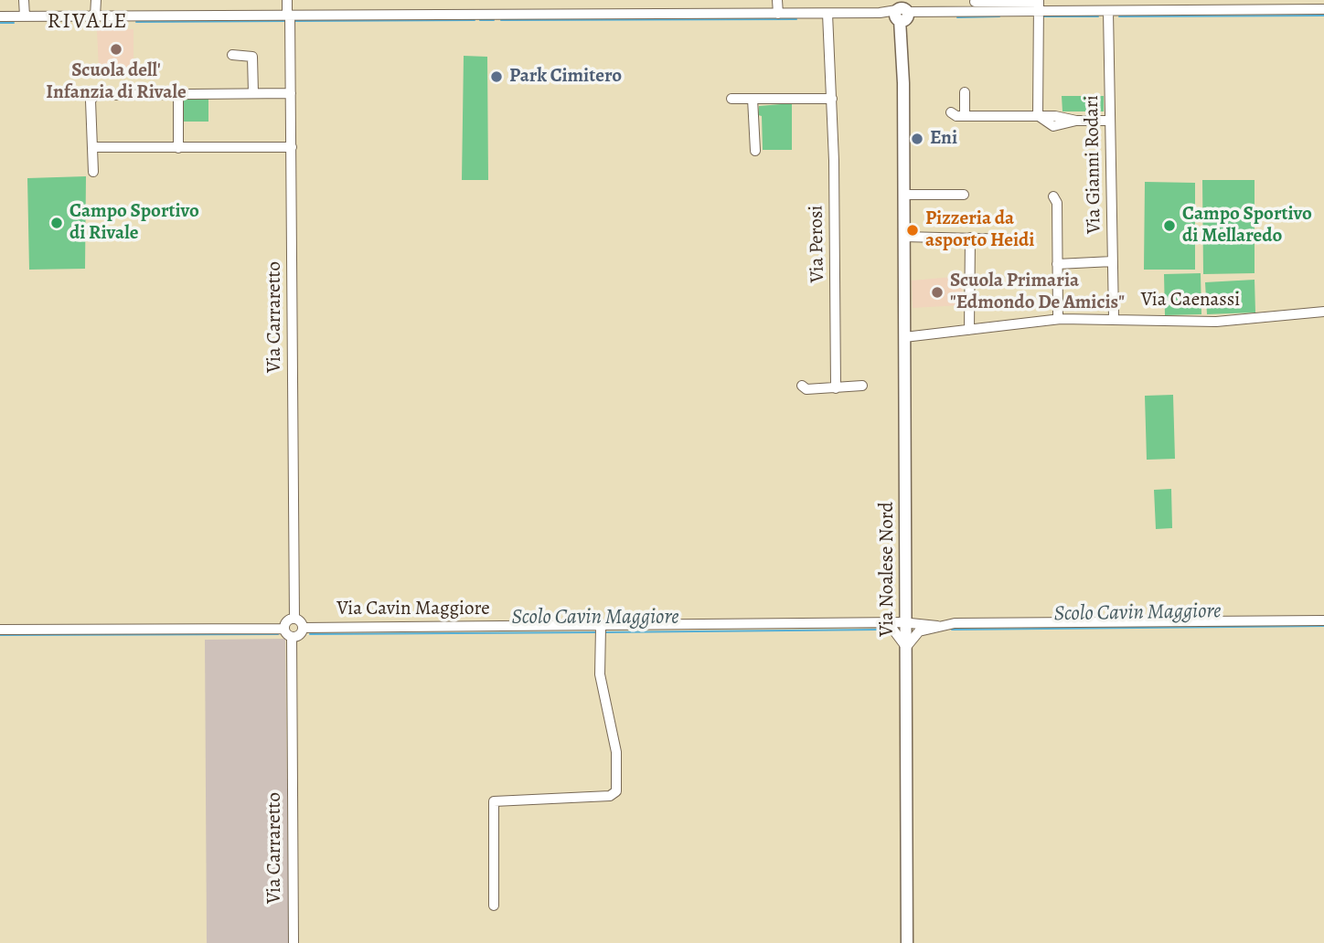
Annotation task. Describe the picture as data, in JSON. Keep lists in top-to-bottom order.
{
  "streets": {
    "main road": ["Via Noalese Nord"],
    "street": [
      "Via Gianni Rodari",
      "Via Perosi",
      "Via Caenassi",
      "Via Carraretto",
      "Via Cavin Maggiore"
    ]
  },
  "crossings": [
    ["Via Gianni Rodari", "Via Caenassi"],
    ["Via Caenassi", "Via Noalese Nord"],
    ["Via Carraretto", "Via Cavin Maggiore"],
    ["Via Noalese Nord", "Via Cavin Maggiore"]
  ],
  "districts": ["RIVALE"],
  "water": ["Scolo Cavin Maggiore"],
  "places": [
    "Scuola dell' Infanzia di Rivale",
    "Park Cimitero",
    "Eni",
    "Campo Sportivo di Rivale",
    "Campo Sportivo di Mellaredo",
    "Pizzeria da asporto Heidi",
    "Scuola Primaria \"Edmondo De Amicis\""
  ]
}
